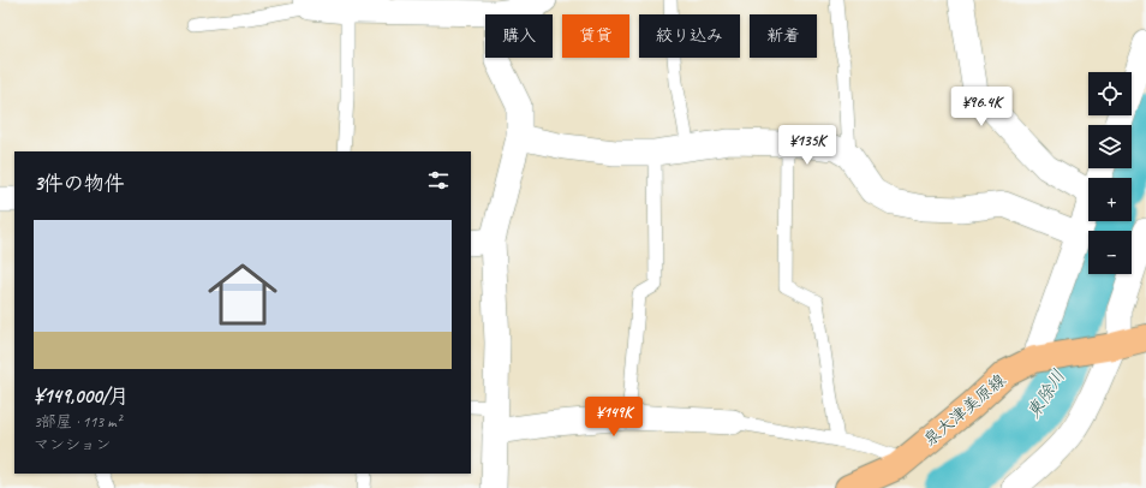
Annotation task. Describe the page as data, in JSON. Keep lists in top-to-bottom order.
{
  "streets": {
    "main road": ["泉大津美原線"]
  },
  "water": ["東除川"],
  "page": {
    "chip": [
      "購入",
      "賃貸",
      "絞り込み",
      "新着"
    ],
    "map_buttons": ["+", "−"],
    "price": ["¥96.4K", "¥135K", "¥149K"],
    "heading": "3件の物件",
    "list": [
      {
        "name": "¥149,000/月",
        "note": "3部屋 · 113 m² · マンション"
      }
    ]
  }
}
